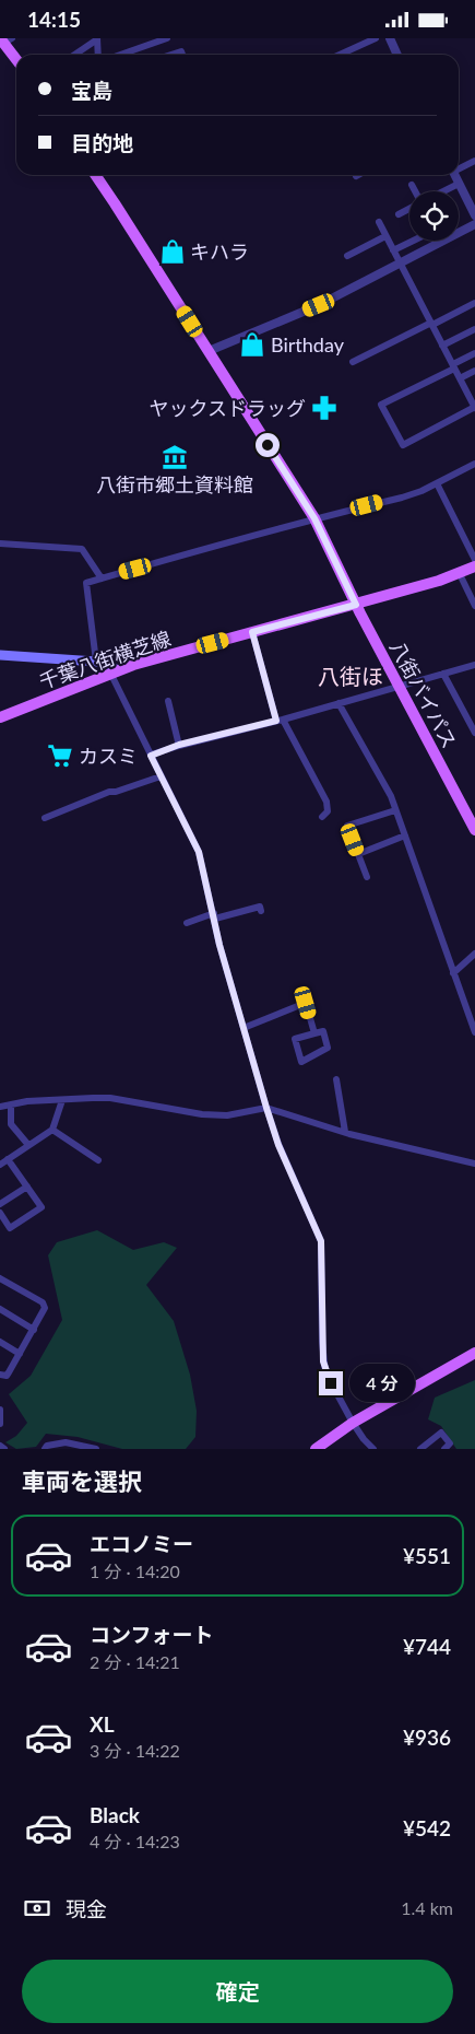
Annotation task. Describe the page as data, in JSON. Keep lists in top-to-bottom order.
{
  "streets": {
    "main road": ["千葉八街横芝線", "八街バイパス"]
  },
  "crossings": [
    ["千葉八街横芝線", "八街バイパス"]
  ],
  "districts": ["八街ほ"],
  "places": {
    "shop": ["キハラ", "Birthday"],
    "pharmacy": ["ヤックスドラッグ"],
    "museum": ["八街市郷土資料館"],
    "supermarket": ["カスミ"]
  },
  "page": {
    "status": "14:15",
    "banner": ["宝島", "目的地"],
    "bubble": "4 分",
    "heading": "車両を選択",
    "list": [
      {
        "name": "エコノミー",
        "note": "1 分 · 14:20",
        "value": "¥551"
      },
      {
        "name": "コンフォート",
        "note": "2 分 · 14:21",
        "value": "¥744"
      },
      {
        "name": "XL",
        "note": "3 分 · 14:22",
        "value": "¥936"
      },
      {
        "name": "Black",
        "note": "4 分 · 14:23",
        "value": "¥542"
      }
    ],
    "pay": ["現金", "1.4 km"],
    "buttons": "確定"
  }
}
